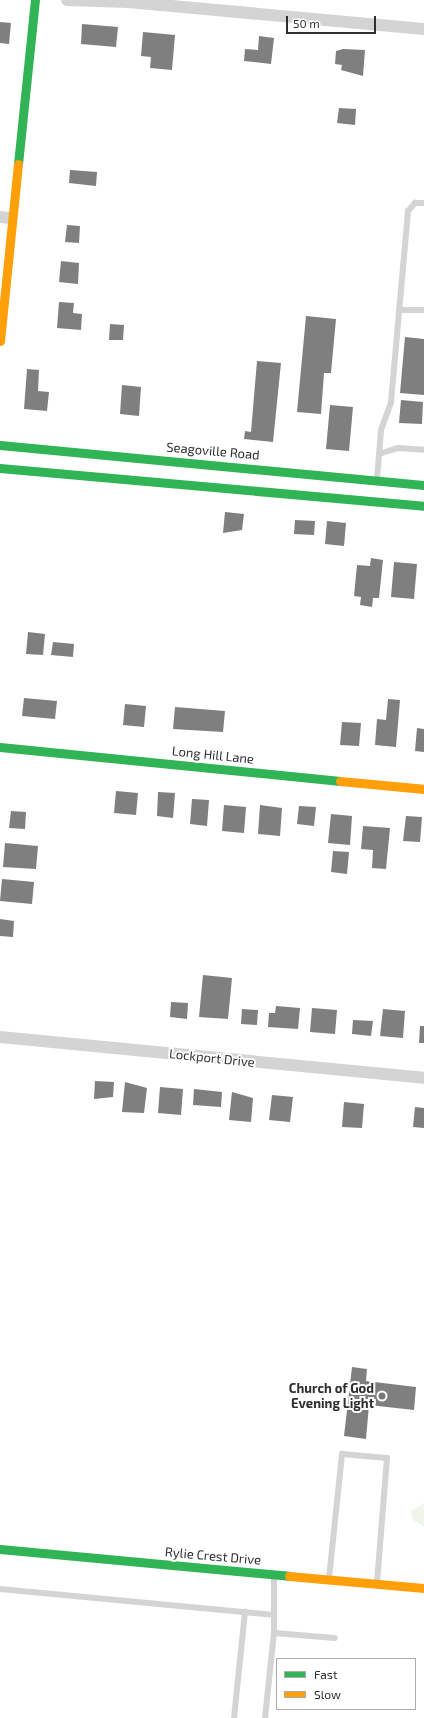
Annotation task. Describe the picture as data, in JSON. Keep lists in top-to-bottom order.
{
  "streets": {
    "main road": ["Seagoville Road", "Long Hill Lane", "Rylie Crest Drive"],
    "street": ["Lockport Drive"]
  },
  "places": ["Church of God Evening Light"],
  "legend": ["Fast", "Slow"],
  "scale_bar": "50 m"
}
